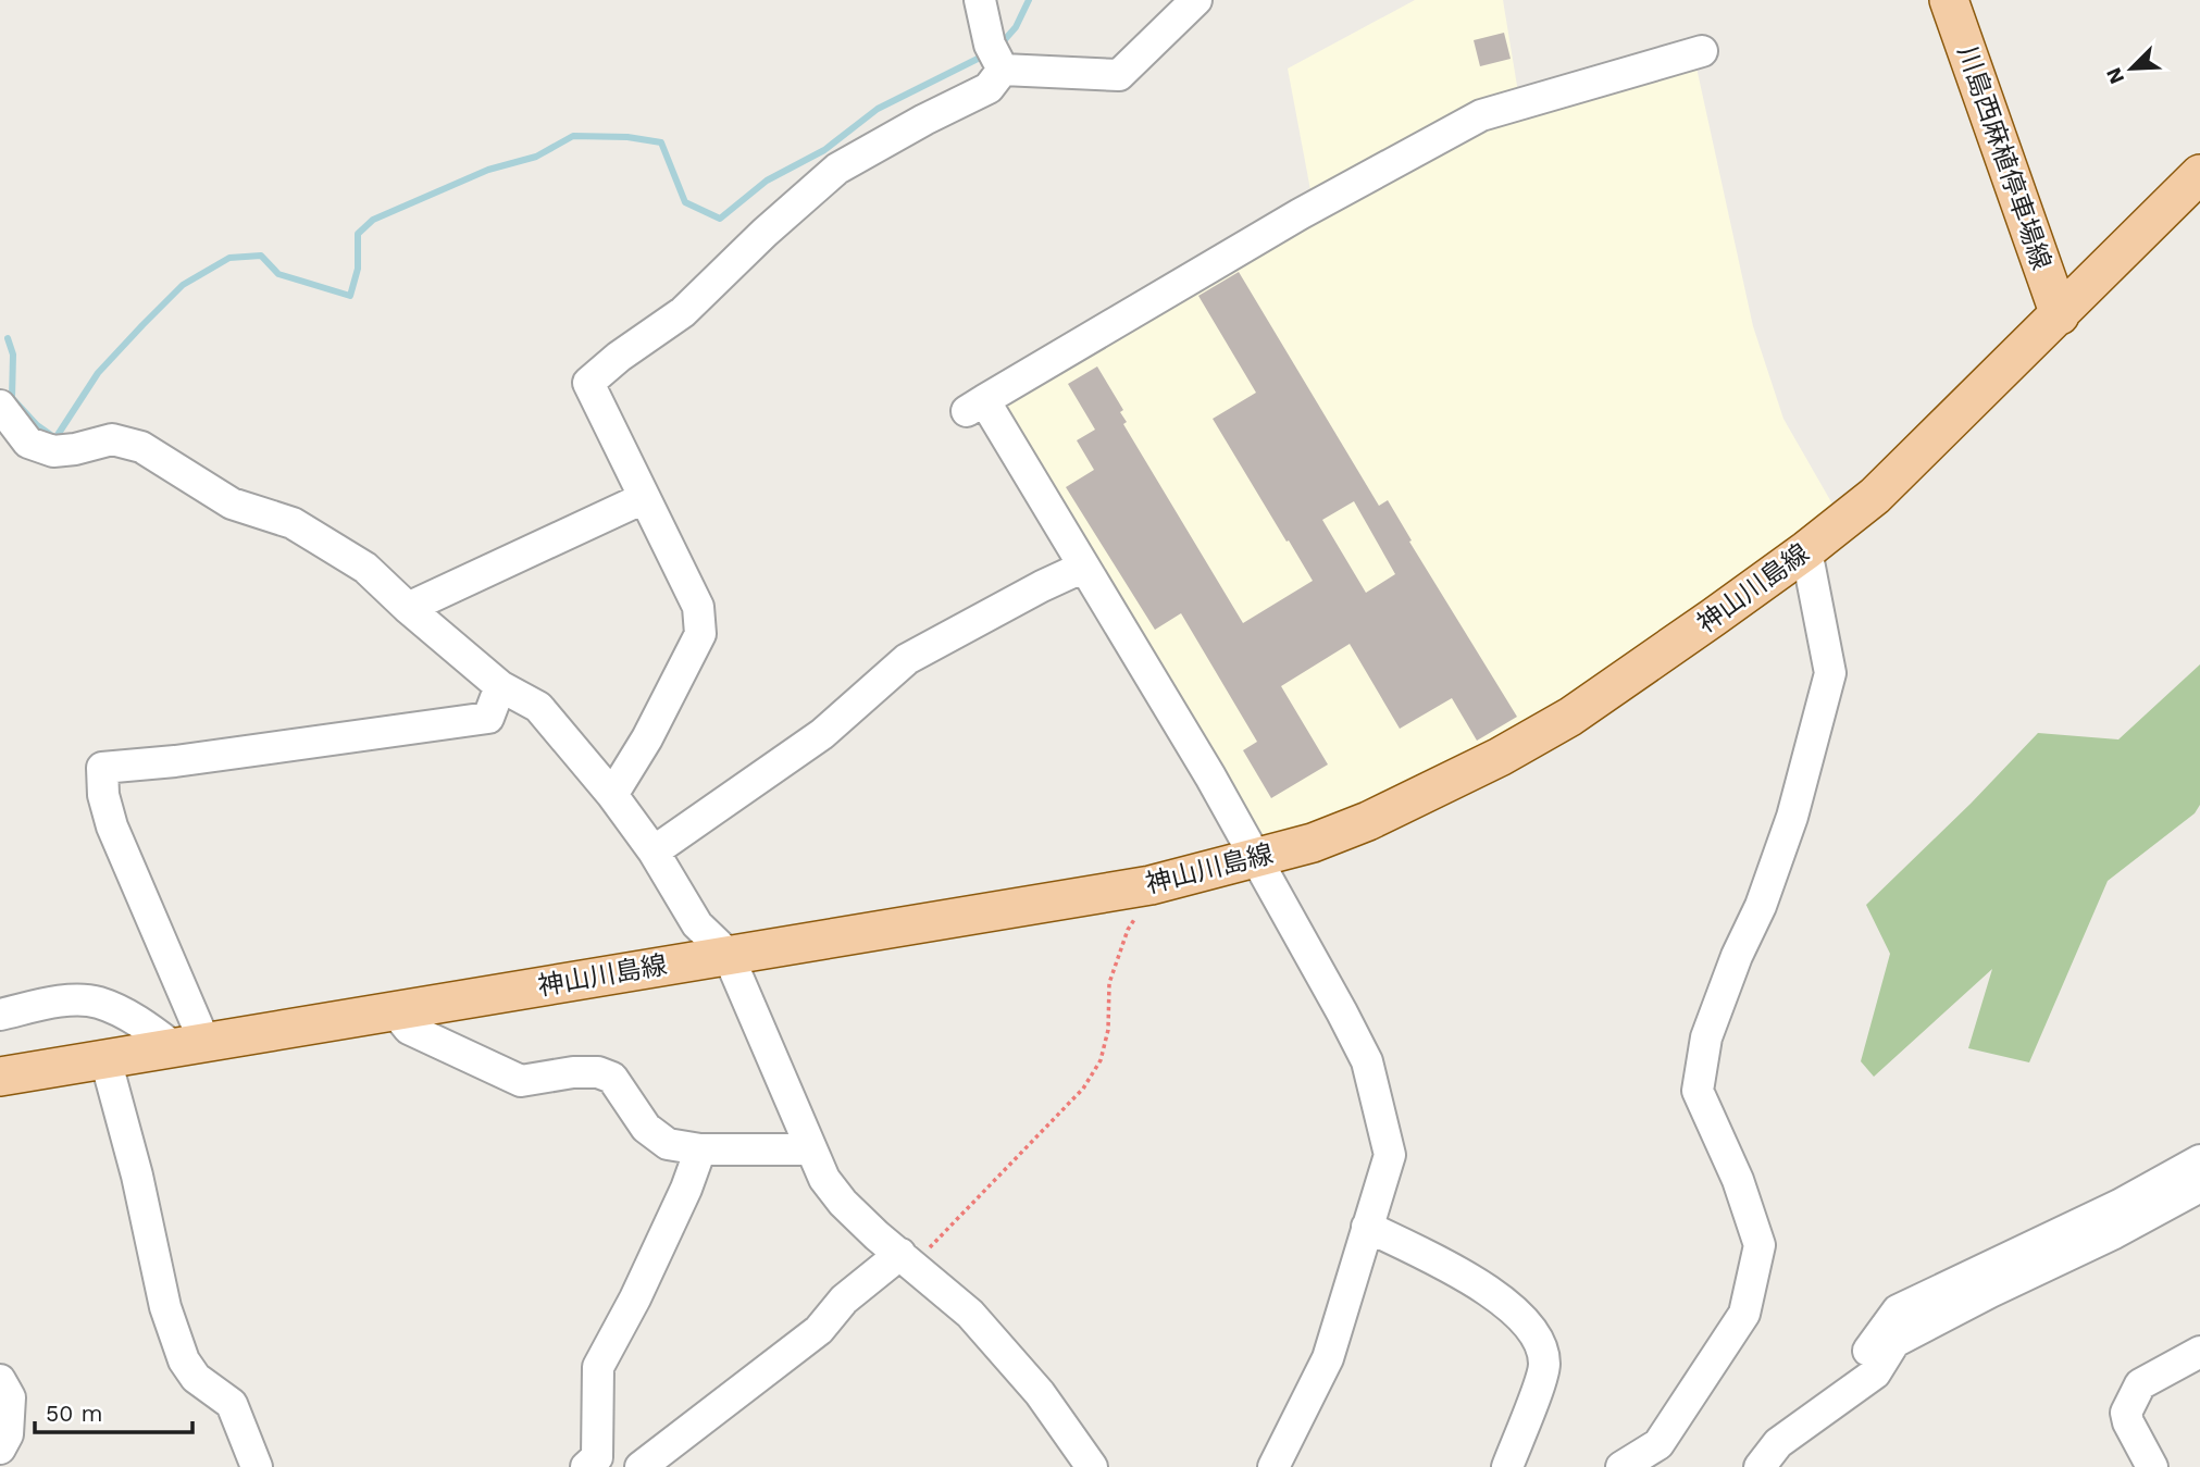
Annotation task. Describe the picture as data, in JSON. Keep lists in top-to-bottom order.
{
  "streets": {
    "main road": ["川島西麻植停車場線", "神山川島線"]
  },
  "crossings": [
    ["川島西麻植停車場線", "神山川島線"]
  ],
  "scale_bar": "50 m",
  "north": "bottom left"
}
